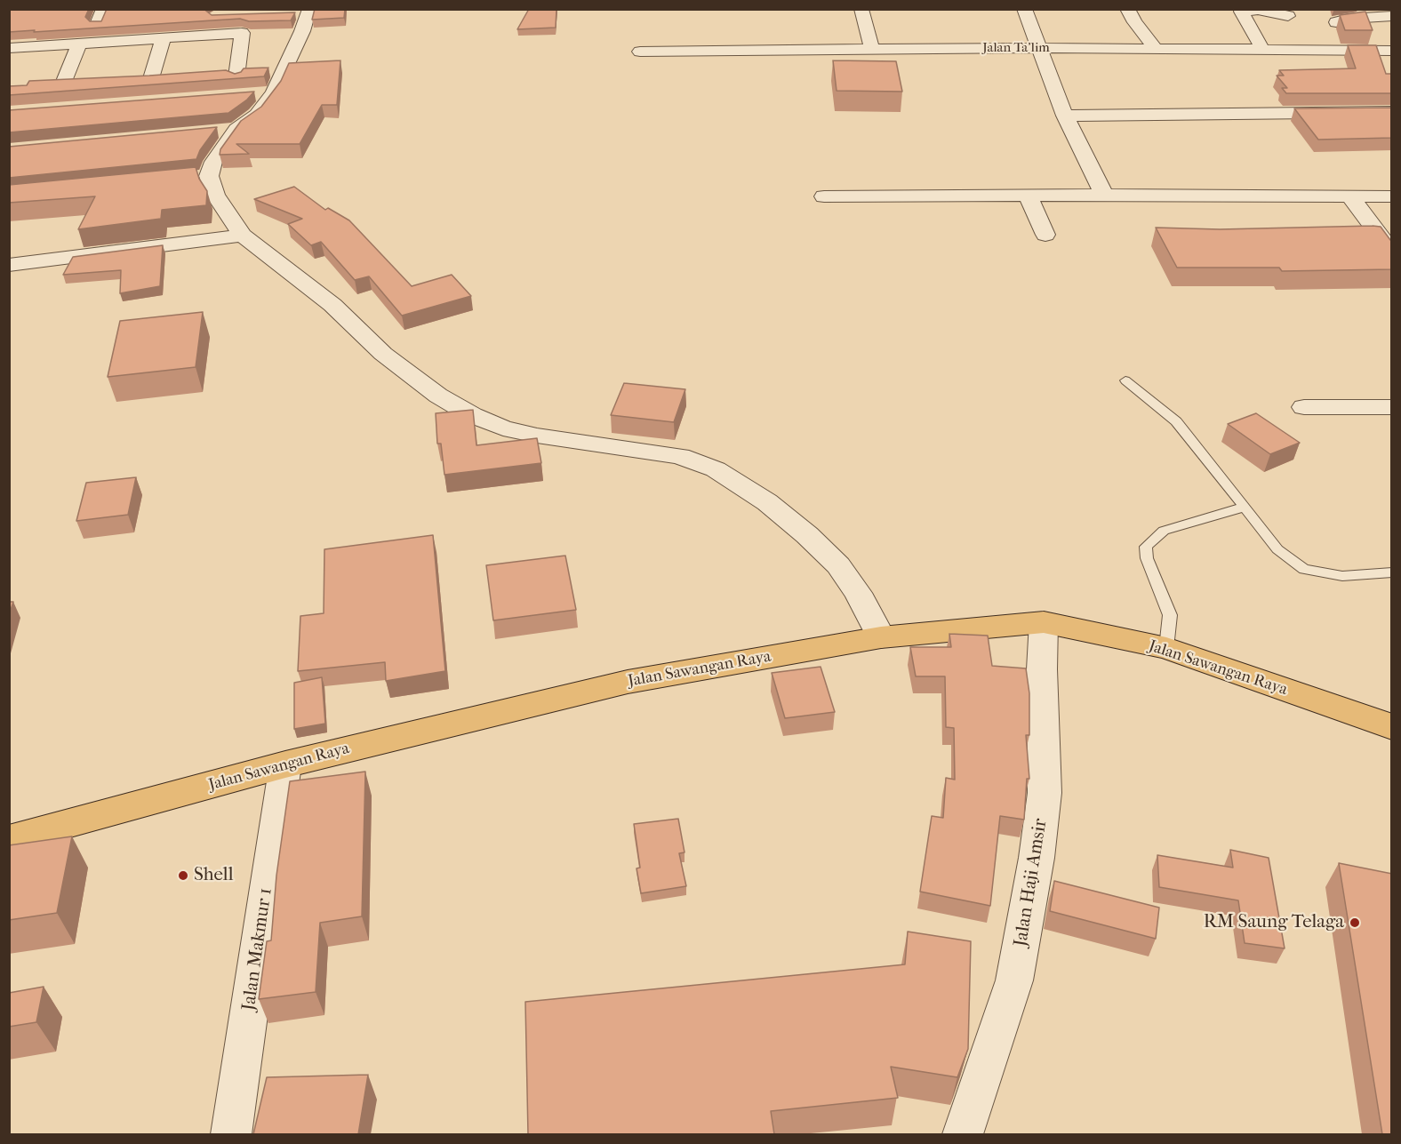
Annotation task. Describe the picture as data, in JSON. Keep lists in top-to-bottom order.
{
  "streets": {
    "highway": ["Jalan Sawangan Raya"],
    "street": ["Jalan Ta'lim", "Jalan Haji Amsir", "Jalan Makmur 1"]
  },
  "crossings": [
    ["Jalan Sawangan Raya", "Jalan Haji Amsir"],
    ["Jalan Sawangan Raya", "Jalan Makmur 1"]
  ],
  "places": ["Shell", "RM Saung Telaga"]
}
